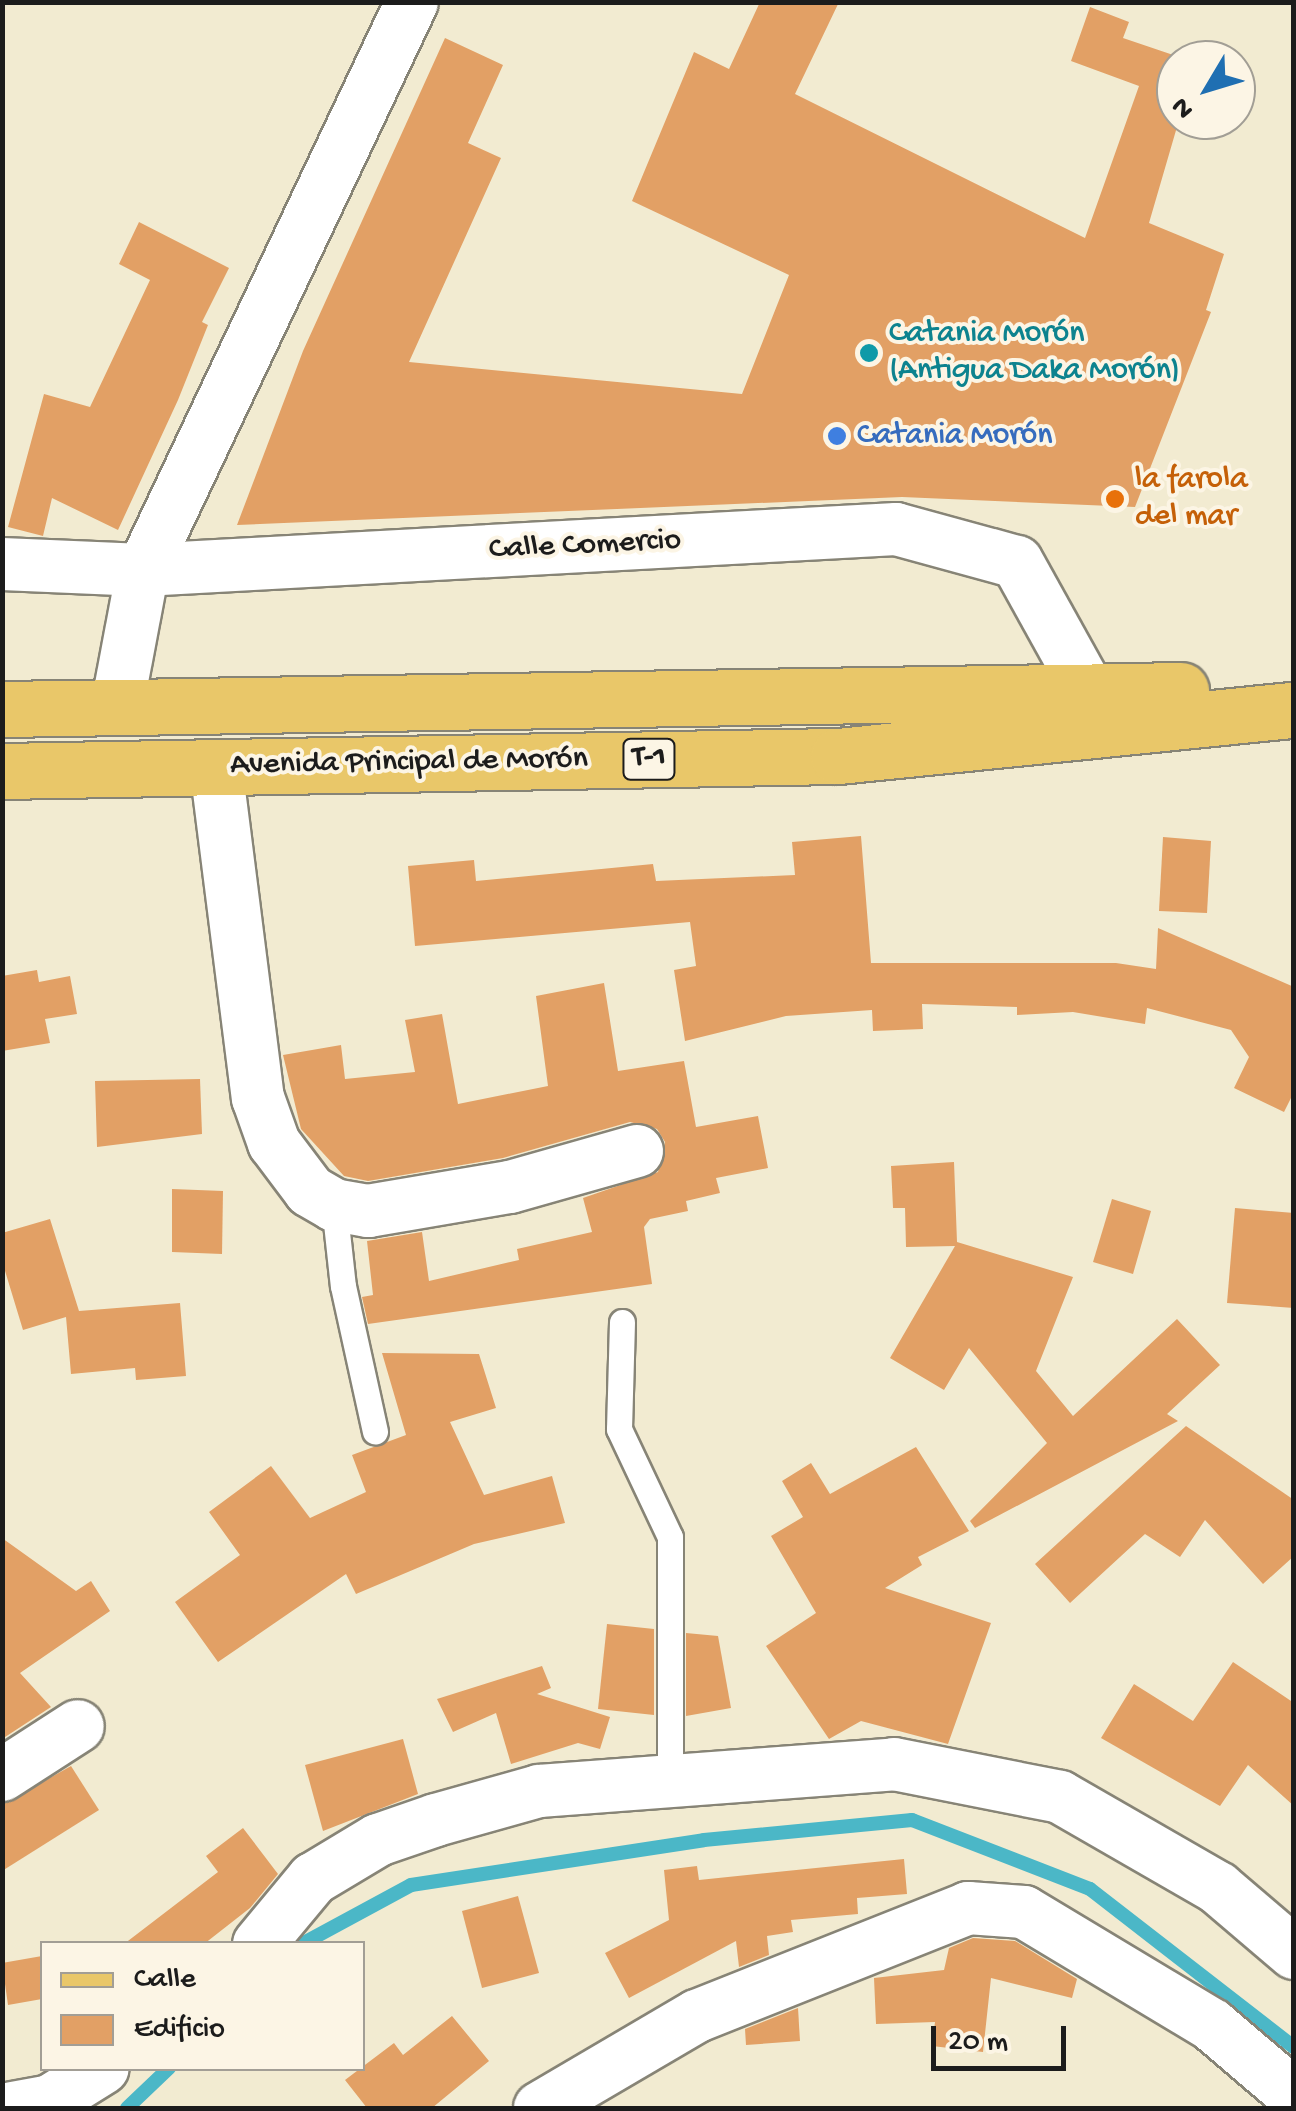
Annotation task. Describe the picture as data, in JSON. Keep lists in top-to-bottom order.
{
  "streets": {
    "main road": ["T-1", "Avenida Principal de Morón"],
    "street": ["Calle Comercio"]
  },
  "crossings": [
    ["Calle Comercio", "Avenida Principal de Morón"]
  ],
  "places": ["Catania Morón (Antigua Daka Morón)", "Catania Morón", "la farola del mar"],
  "legend": ["Calle", "Edificio"],
  "scale_bar": "20 m",
  "north": "bottom left"
}
